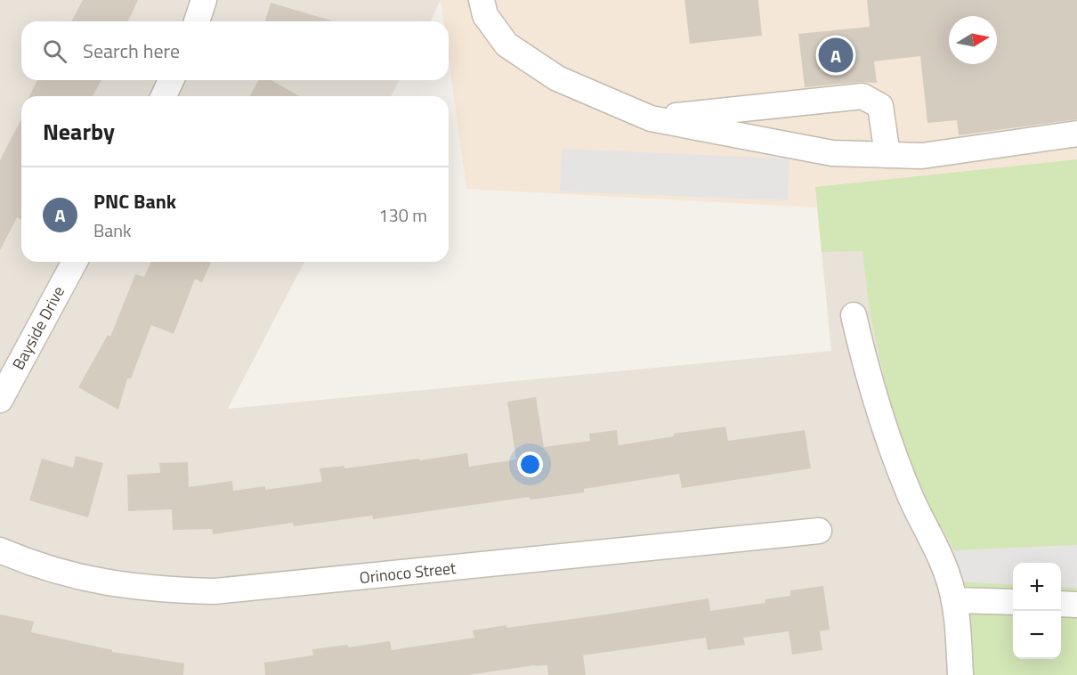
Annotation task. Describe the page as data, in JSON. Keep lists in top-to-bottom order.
{
  "streets": {
    "street": ["Bayside Drive", "Orinoco Street"]
  },
  "north": "right",
  "page": {
    "search": "Search here",
    "pins": "A",
    "heading": "Nearby",
    "list": [
      {
        "mark": "A",
        "name": "PNC Bank",
        "note": "Bank",
        "value": "130 m"
      }
    ],
    "map_buttons": ["+", "−"]
  }
}
